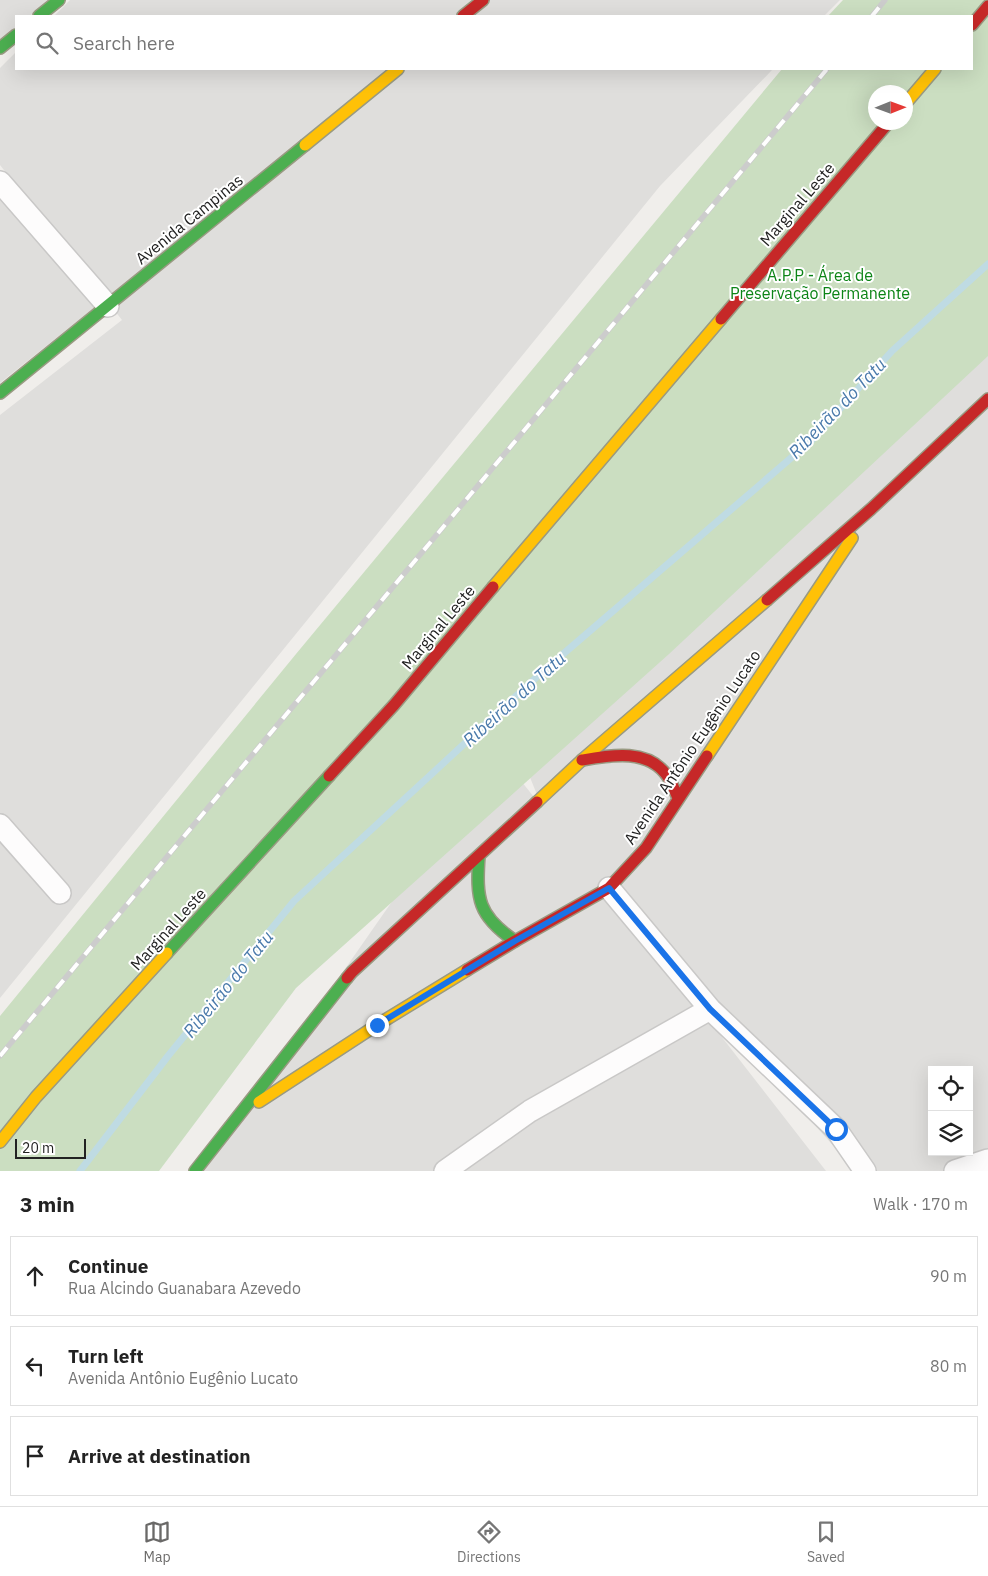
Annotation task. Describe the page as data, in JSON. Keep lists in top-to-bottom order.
{
  "streets": {
    "main road": ["Marginal Leste", "Avenida Campinas", "Avenida Antônio Eugênio Lucato"]
  },
  "water": ["Ribeirão do Tatu"],
  "parks": ["A.P.P - Área de Preservação Permanente"],
  "scale_bar": "20 m",
  "north": "right",
  "page": {
    "search": "Search here",
    "scale": "20 m",
    "heading": ["3 min", "Walk · 170 m"],
    "list": [
      ["Continue", "Rua Alcindo Guanabara Azevedo", "90 m"],
      ["Turn left", "Avenida Antônio Eugênio Lucato", "80 m"],
      "Arrive at destination"
    ],
    "nav": ["Map", "Directions", "Saved"]
  }
}
